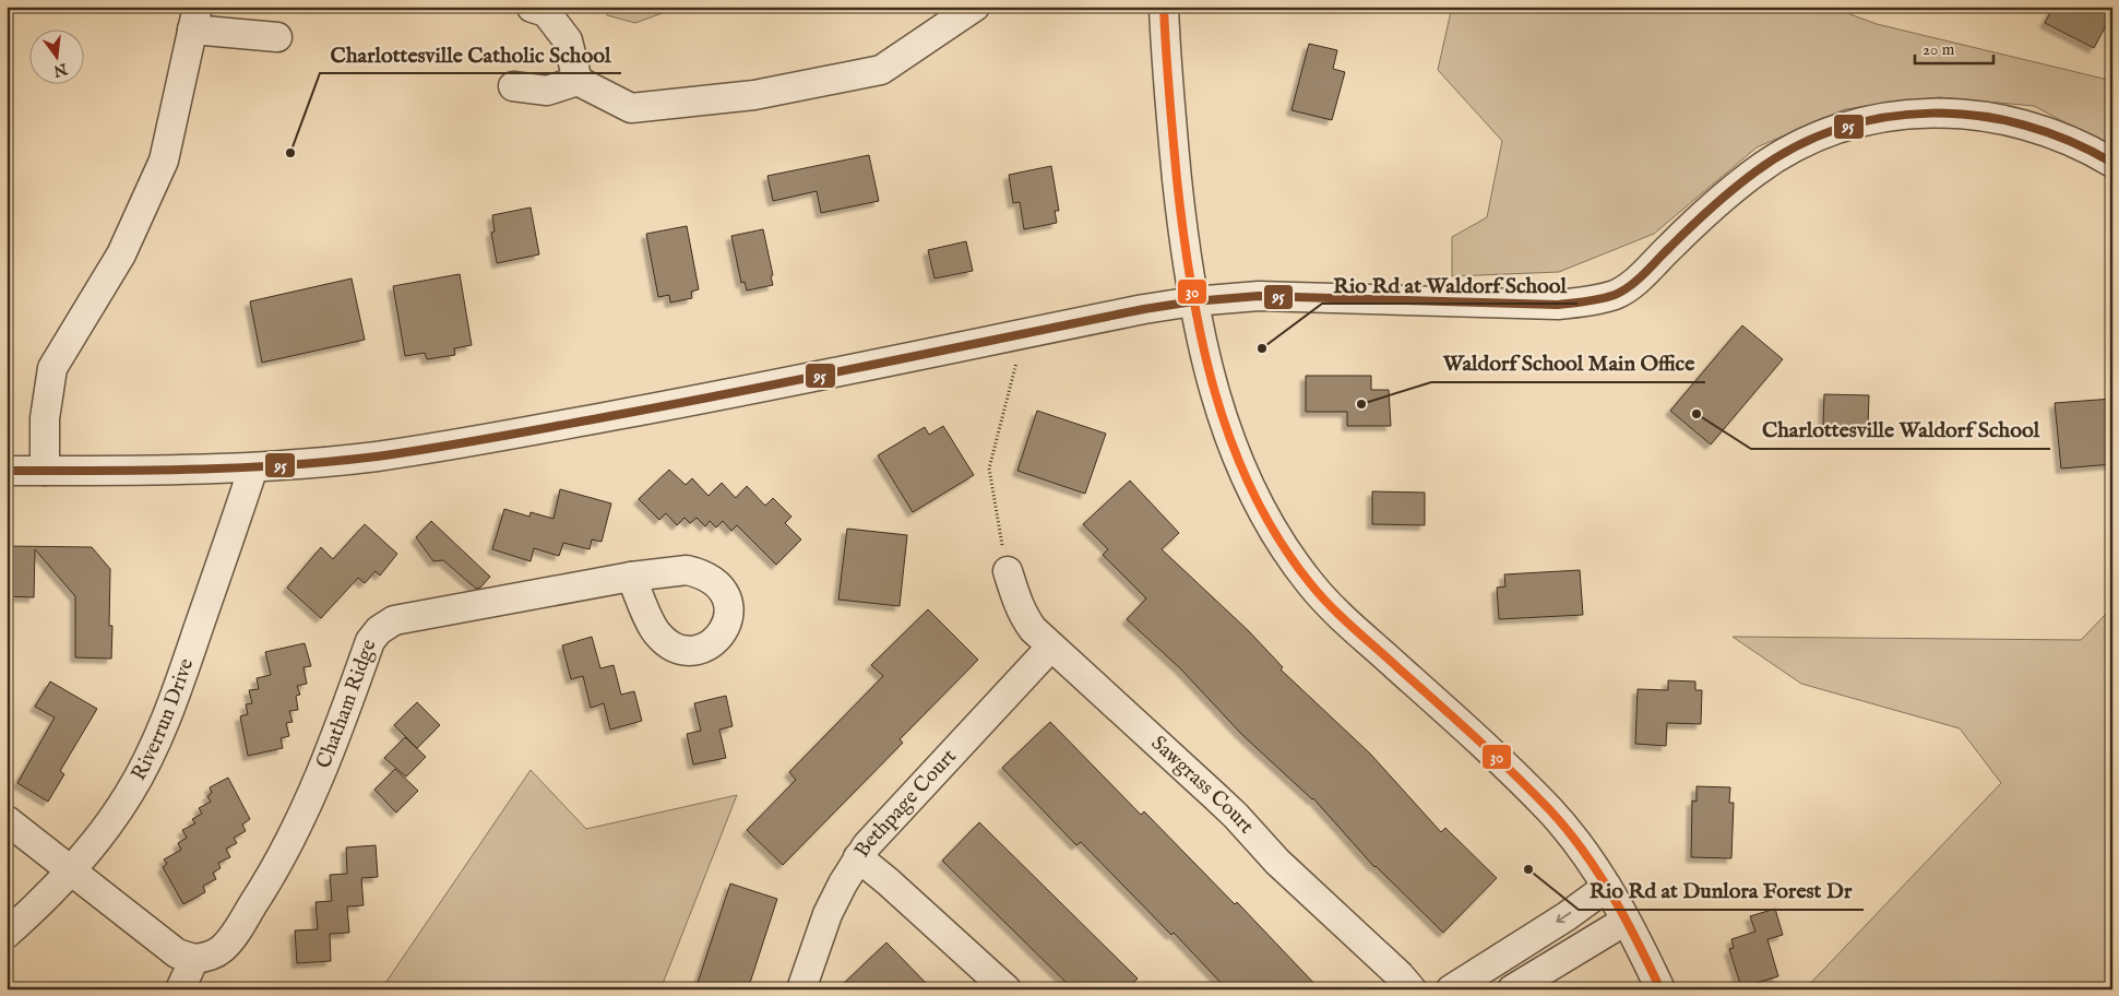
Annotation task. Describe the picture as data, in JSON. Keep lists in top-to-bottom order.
{
  "streets": {
    "street": [
      "Chatham Ridge",
      "Riverrun Drive",
      "Sawgrass Court",
      "Bethpage Court"
    ]
  },
  "crossings": [
    ["Sawgrass Court", "Bethpage Court"]
  ],
  "places": [
    "Charlottesville Catholic School",
    "Rio Rd at Waldorf School",
    "Waldorf School Main Office",
    "Charlottesville Waldorf School",
    "Rio Rd at Dunlora Forest Dr"
  ],
  "lines": ["transit line 30", "transit line 95"],
  "scale_bar": "20 m",
  "north": "bottom"
}
